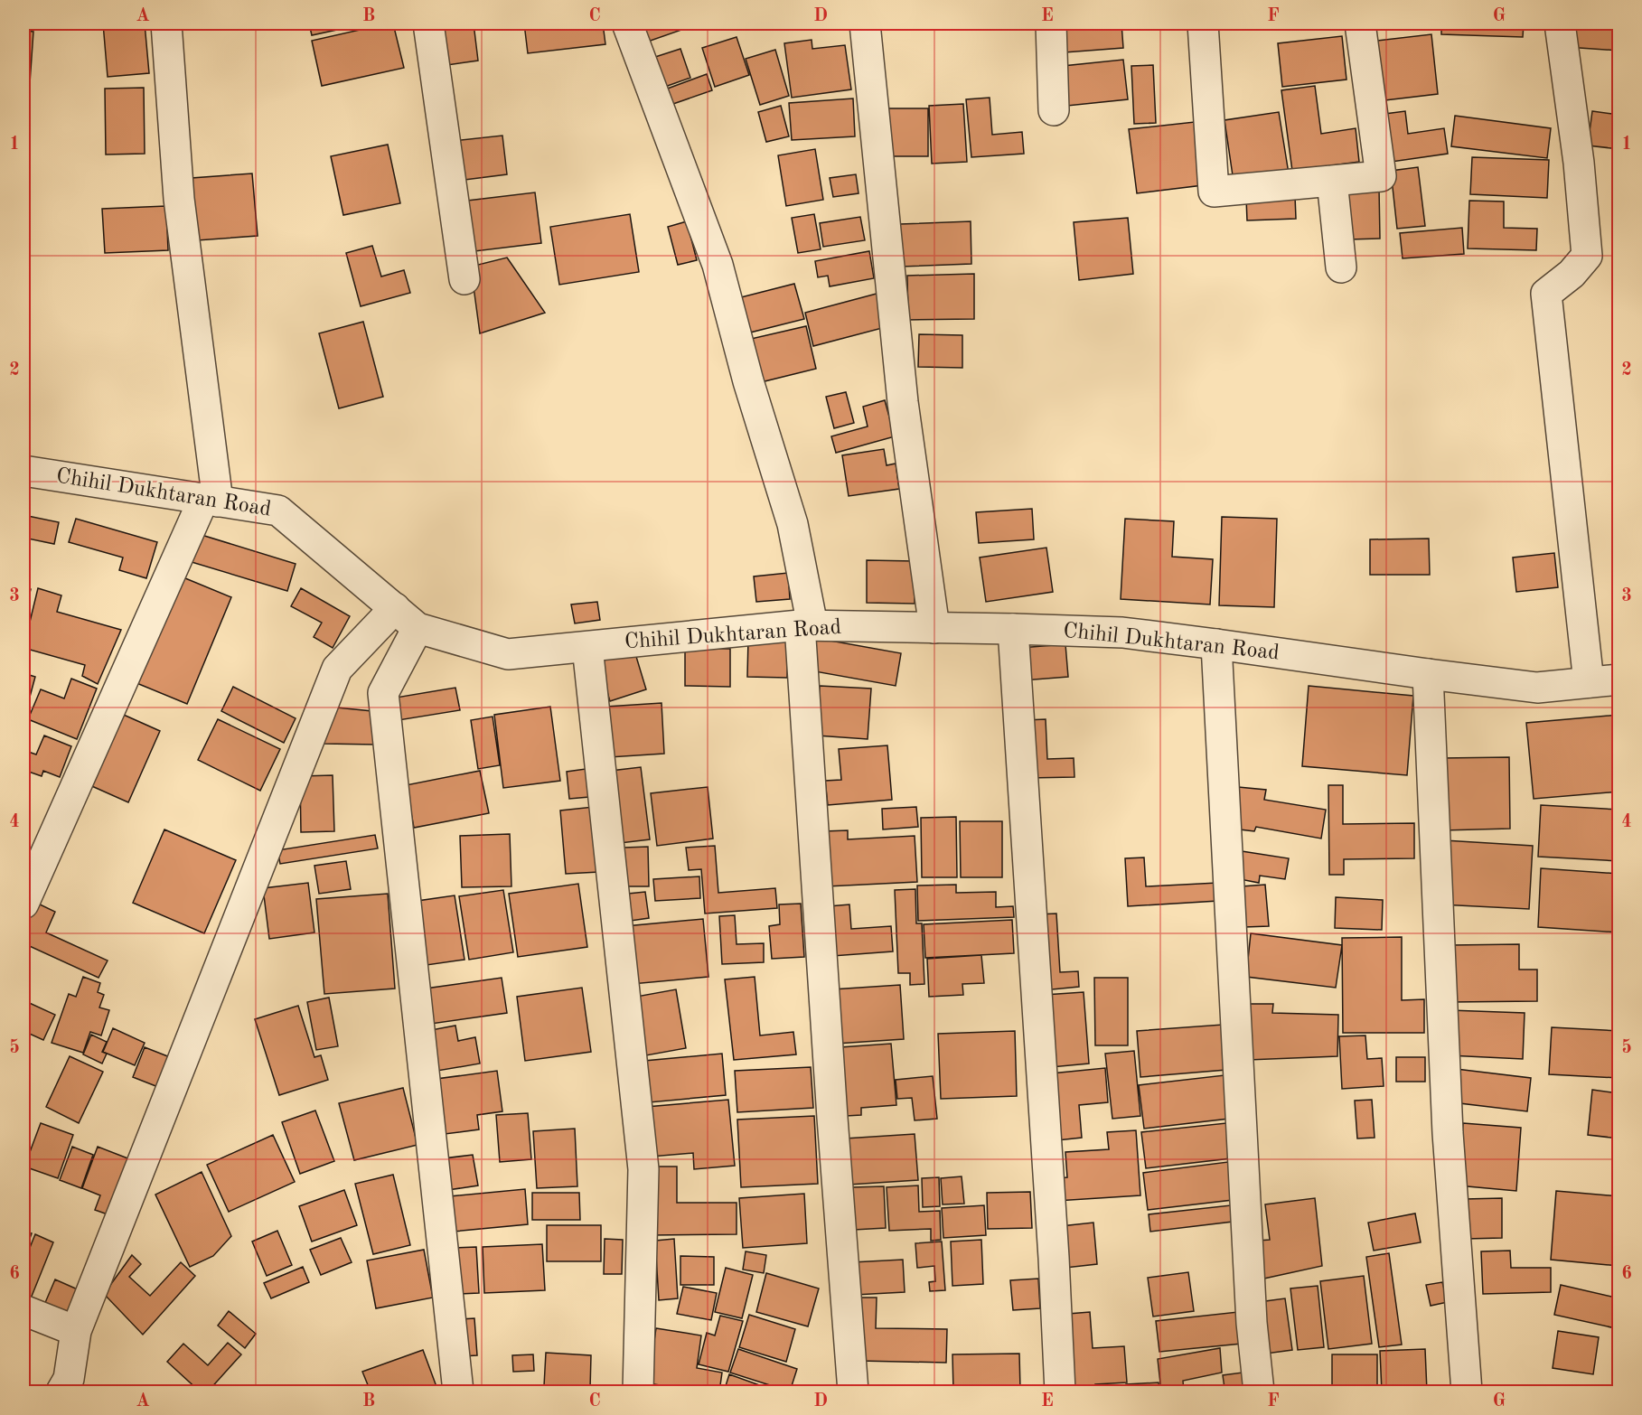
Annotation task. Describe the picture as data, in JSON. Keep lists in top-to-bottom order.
{
  "streets": {
    "street": ["Chihil Dukhtaran Road"]
  },
  "grid": {
    "columns": [
      "A",
      "B",
      "C",
      "D",
      "E",
      "F",
      "G"
    ],
    "rows": [
      "1",
      "2",
      "3",
      "4",
      "5",
      "6"
    ]
  }
}
